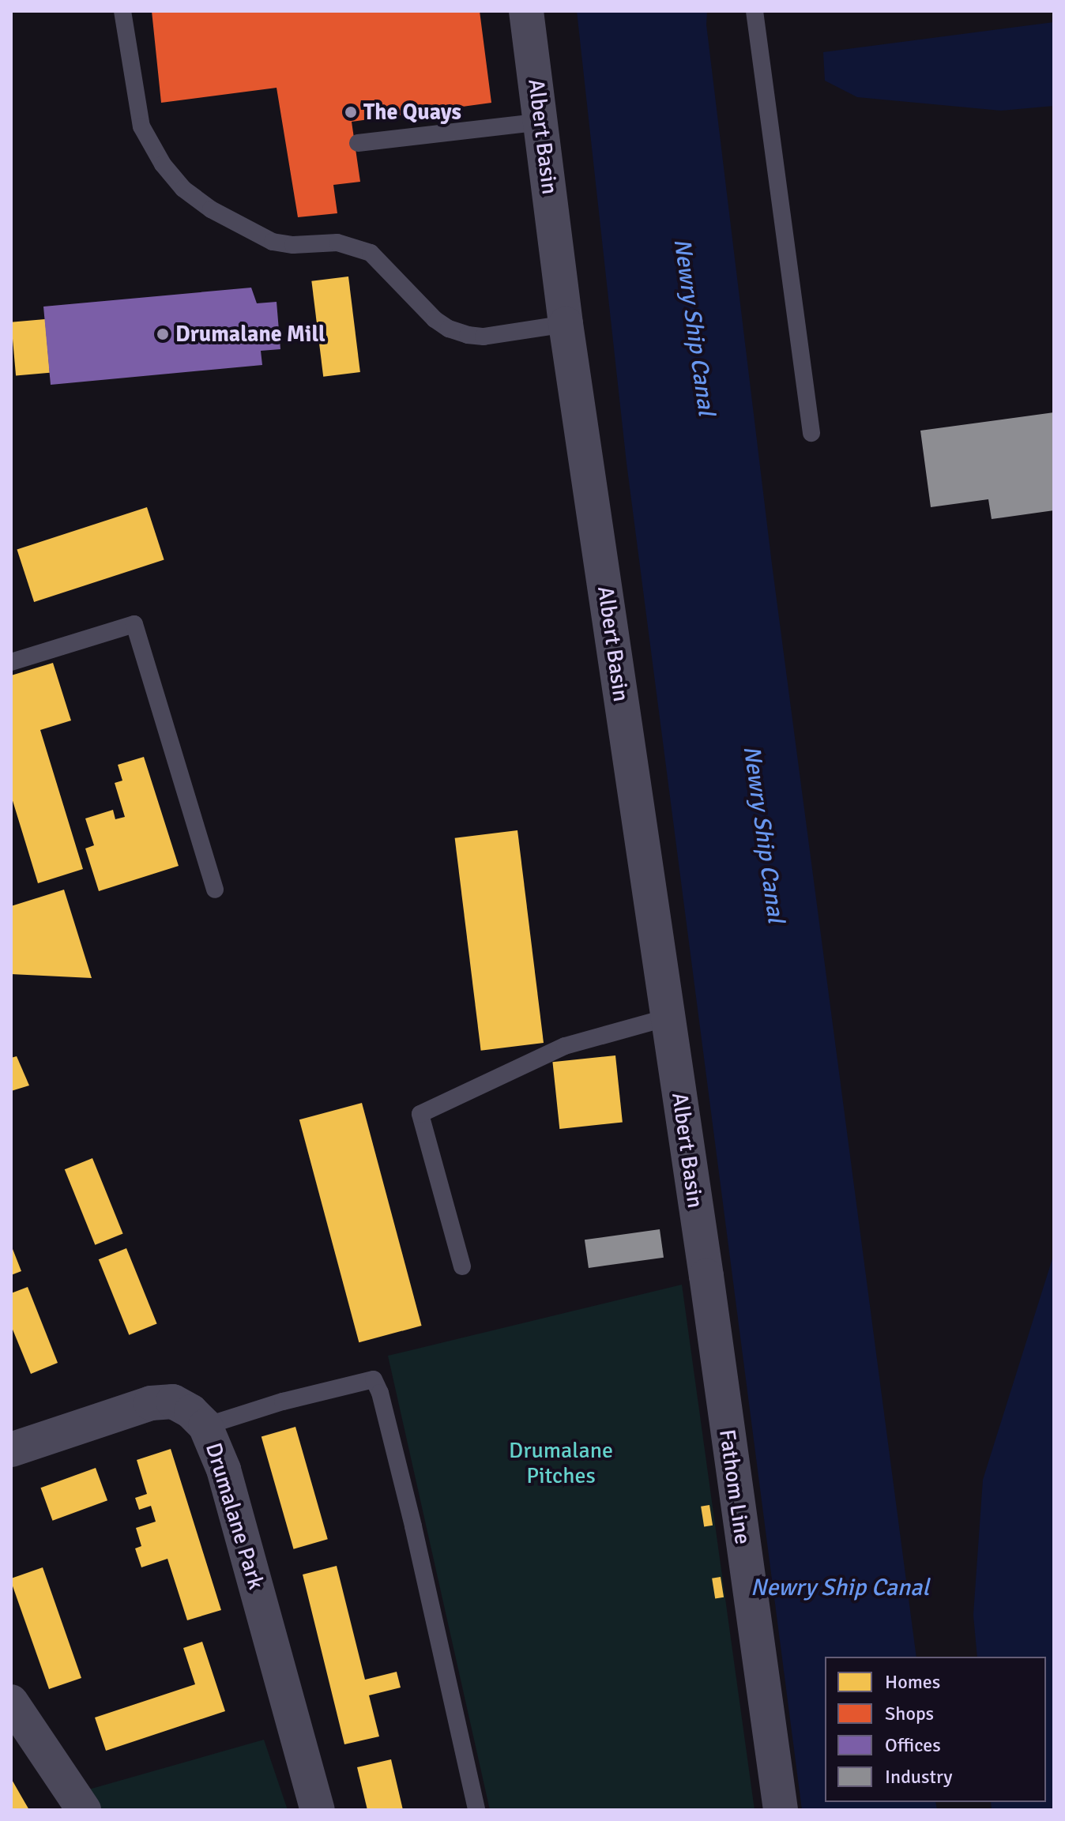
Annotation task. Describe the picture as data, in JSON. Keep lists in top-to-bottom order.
{
  "streets": {
    "street": ["Albert Basin", "Fathom Line", "Drumalane Park"]
  },
  "crossings": [
    ["Albert Basin", "Fathom Line"]
  ],
  "water": ["Newry Ship Canal"],
  "parks": ["Drumalane Pitches"],
  "places": ["The Quays", "Drumalane Mill"],
  "legend": [
    "Homes",
    "Shops",
    "Offices",
    "Industry"
  ]
}
